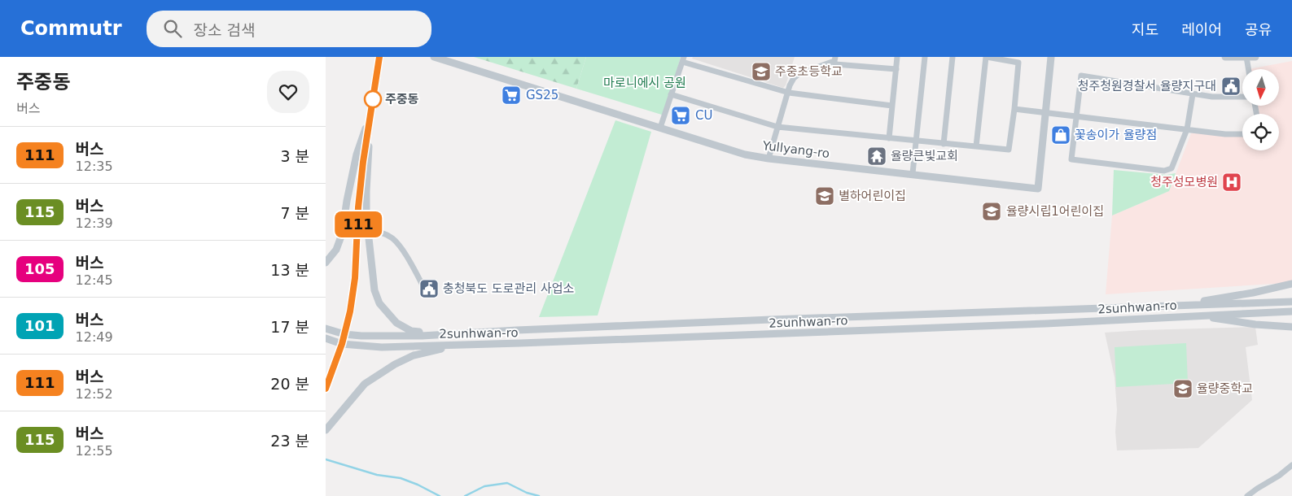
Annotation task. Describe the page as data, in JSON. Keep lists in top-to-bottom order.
{
  "streets": {
    "street": ["Yullyang-ro", "2sunhwan-ro"]
  },
  "parks": ["마로니에시 공원"],
  "places": {
    "school or university": [
      "주중초등학교",
      "별하어린이집",
      "율량시립1어린이집",
      "율량중학교"
    ],
    "public building": ["청주청원경찰서 율량지구대", "충청북도 도로관리 사업소"],
    "supermarket": ["GS25", "CU"],
    "other": ["주중동"],
    "shop": ["꽃송이가 율량점"],
    "temple": ["율량큰빛교회"],
    "hospital": ["청주성모병원"]
  },
  "lines": ["bus line 111"],
  "north": "bottom",
  "page": {
    "header": "Commutr",
    "search": "장소 검색",
    "nav": ["지도", "레이어", "공유"],
    "heading": ["주중동", "버스"],
    "on_map": "111",
    "list": [
      {
        "mark": "111",
        "name": "버스",
        "note": "12:35",
        "value": "3 분"
      },
      {
        "mark": "115",
        "name": "버스",
        "note": "12:39",
        "value": "7 분"
      },
      {
        "mark": "105",
        "name": "버스",
        "note": "12:45",
        "value": "13 분"
      },
      {
        "mark": "101",
        "name": "버스",
        "note": "12:49",
        "value": "17 분"
      },
      {
        "mark": "111",
        "name": "버스",
        "note": "12:52",
        "value": "20 분"
      },
      {
        "mark": "115",
        "name": "버스",
        "note": "12:55",
        "value": "23 분"
      }
    ]
  }
}
